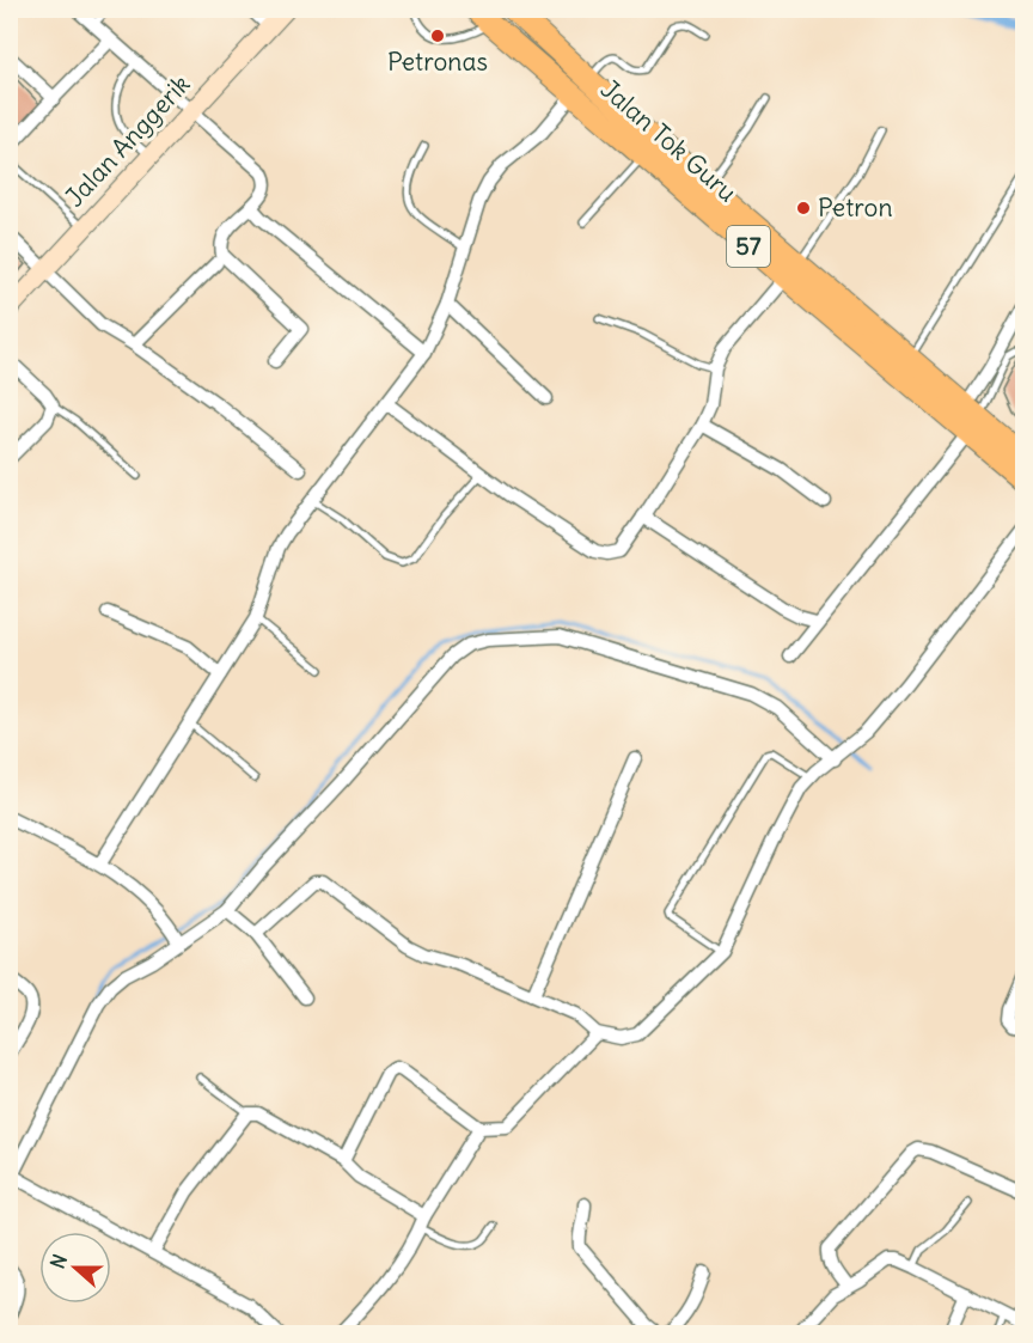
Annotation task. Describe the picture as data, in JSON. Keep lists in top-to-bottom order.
{
  "streets": {
    "main road": ["Jalan Anggerik", "Jalan Tok Guru", "57"]
  },
  "places": ["Petronas", "Petron"],
  "north": "left"
}
